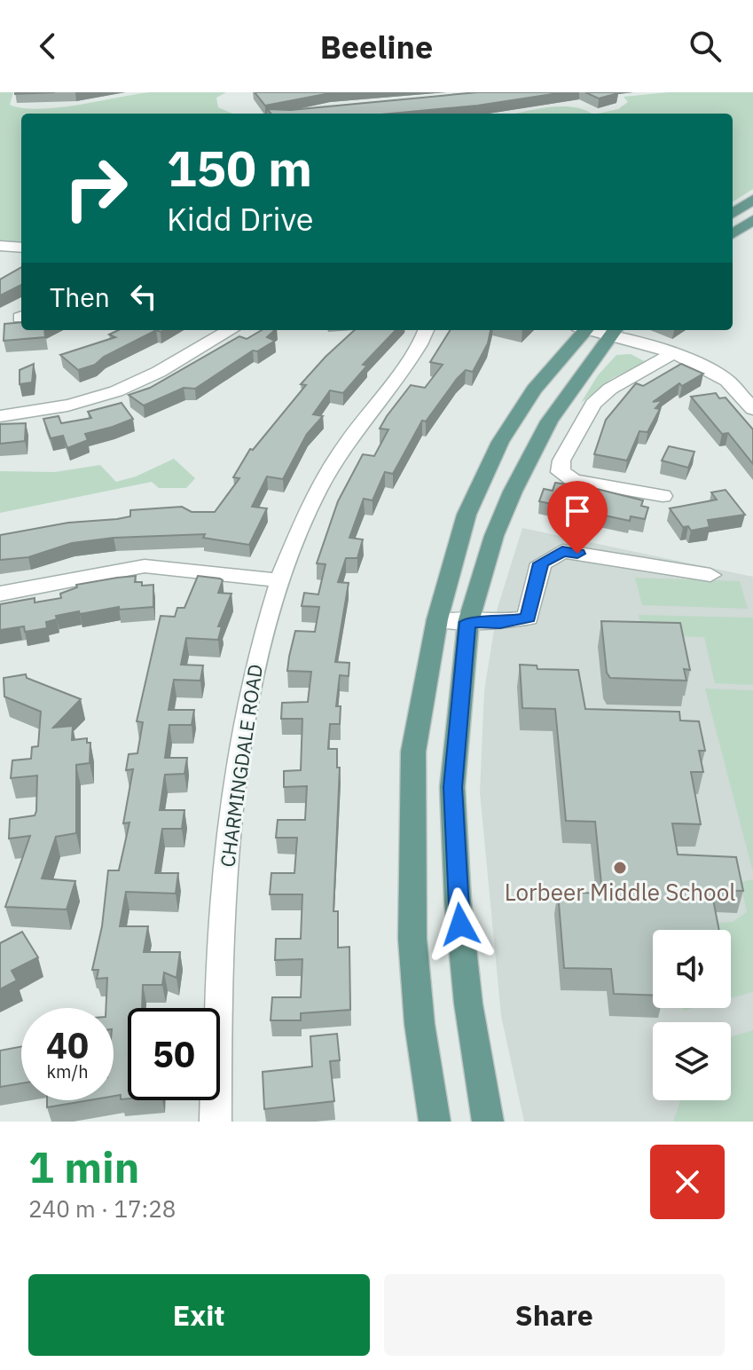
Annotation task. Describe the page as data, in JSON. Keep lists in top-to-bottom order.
{
  "streets": {
    "street": ["CHARMINGDALE ROAD"]
  },
  "places": ["Lorbeer Middle School"],
  "page": {
    "header": "Beeline",
    "turn": ["150 m", "Kidd Drive"],
    "then": "Then",
    "speed": "40 km/h",
    "limit": "50",
    "heading": ["1 min", "240 m · 17:28"],
    "buttons": ["Exit", "Share"]
  }
}
